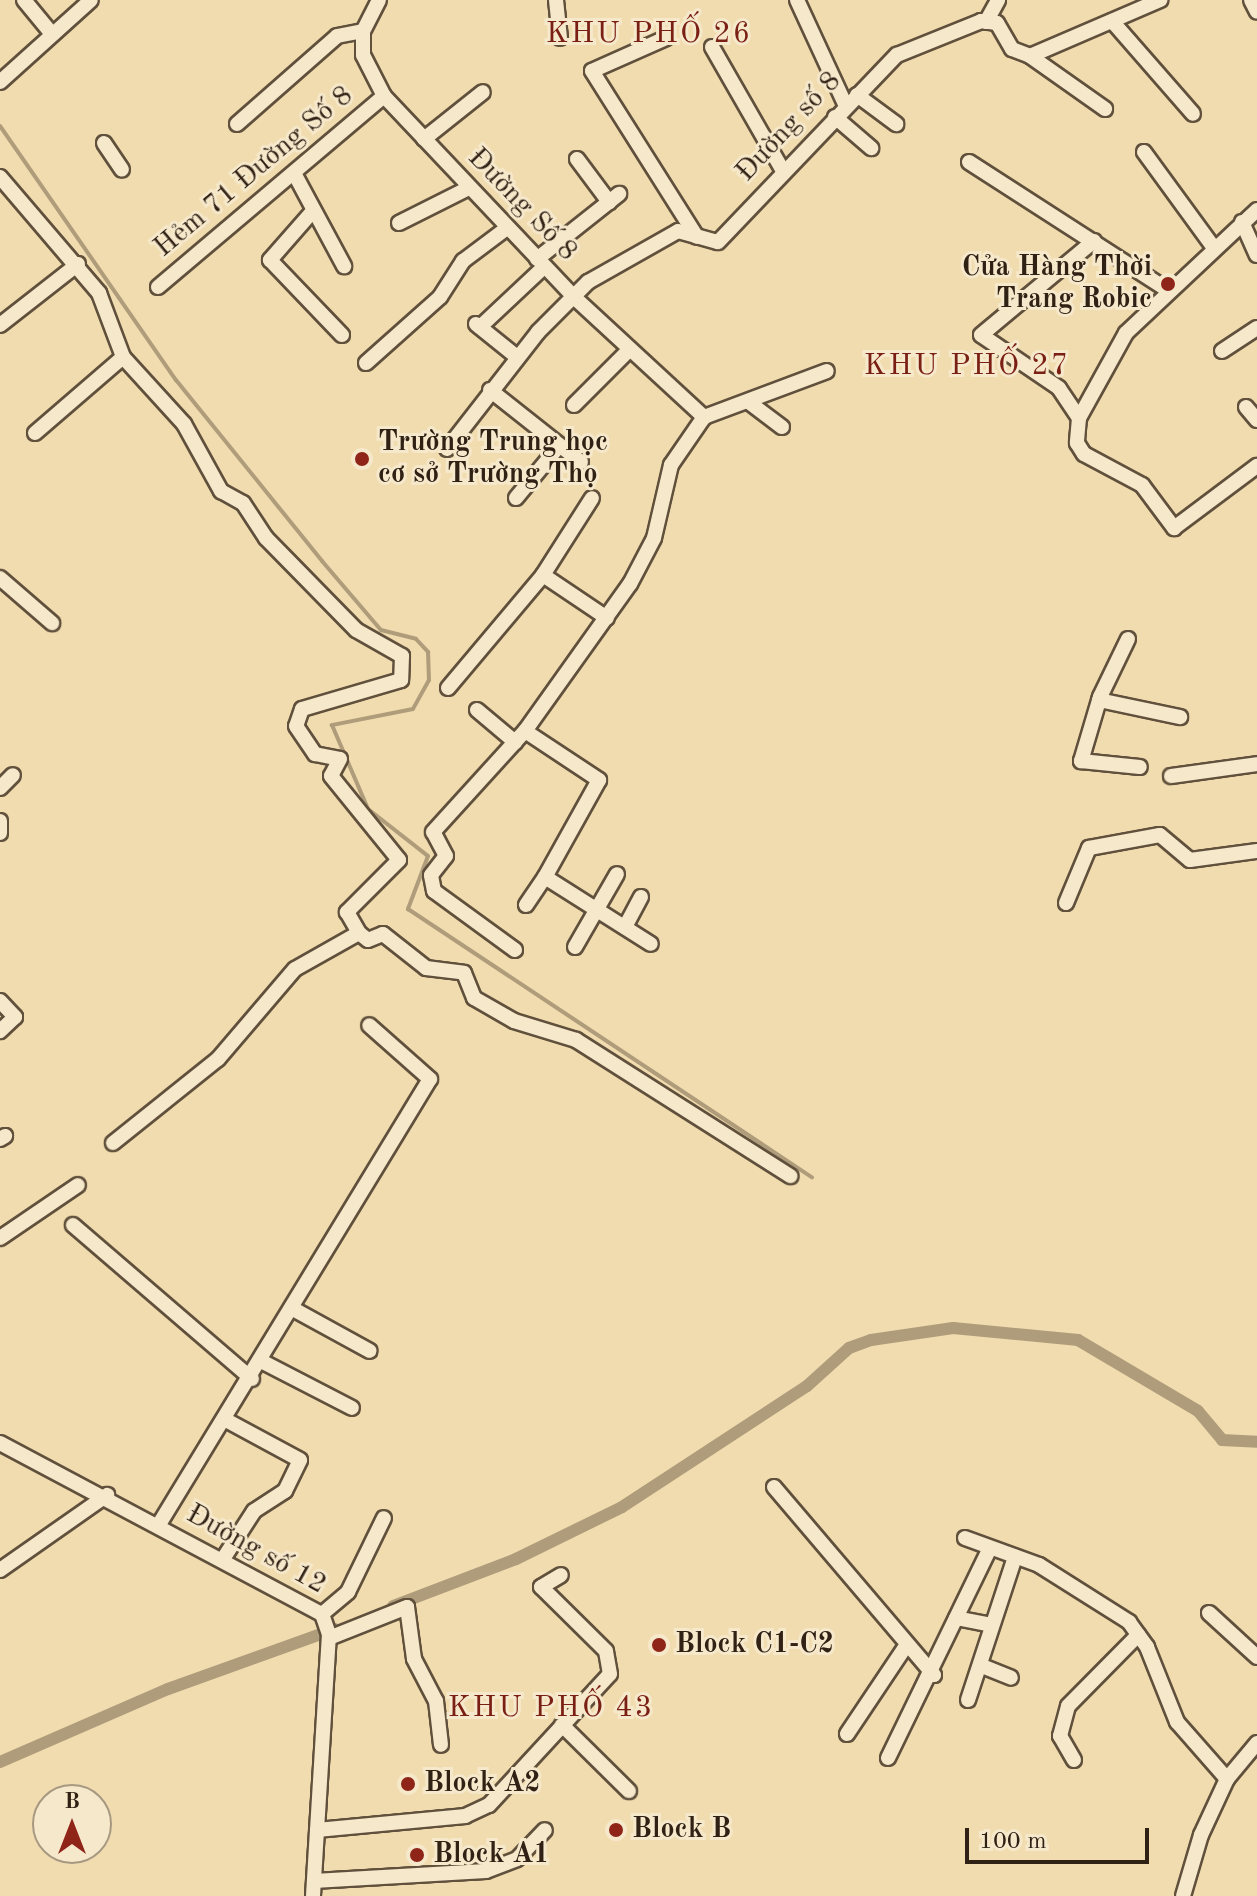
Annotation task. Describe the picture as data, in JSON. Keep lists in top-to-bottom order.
{
  "streets": {
    "street": [
      "Đường số 8",
      "Hẻm 71 Đường Số 8",
      "Đường Số 8",
      "Đường số 12"
    ]
  },
  "crossings": [
    ["Đường số 8", "Đường Số 8"],
    ["Hẻm 71 Đường Số 8", "Đường Số 8"]
  ],
  "districts": ["KHU PHỐ 26", "KHU PHỐ 27", "KHU PHỐ 43"],
  "places": [
    "Cửa Hàng Thời Trang Robic",
    "Trường Trung học cơ sở Trường Thọ",
    "Block C1-C2",
    "Block A2",
    "Block B",
    "Block A1"
  ],
  "scale_bar": "100 m",
  "north": "top"
}
